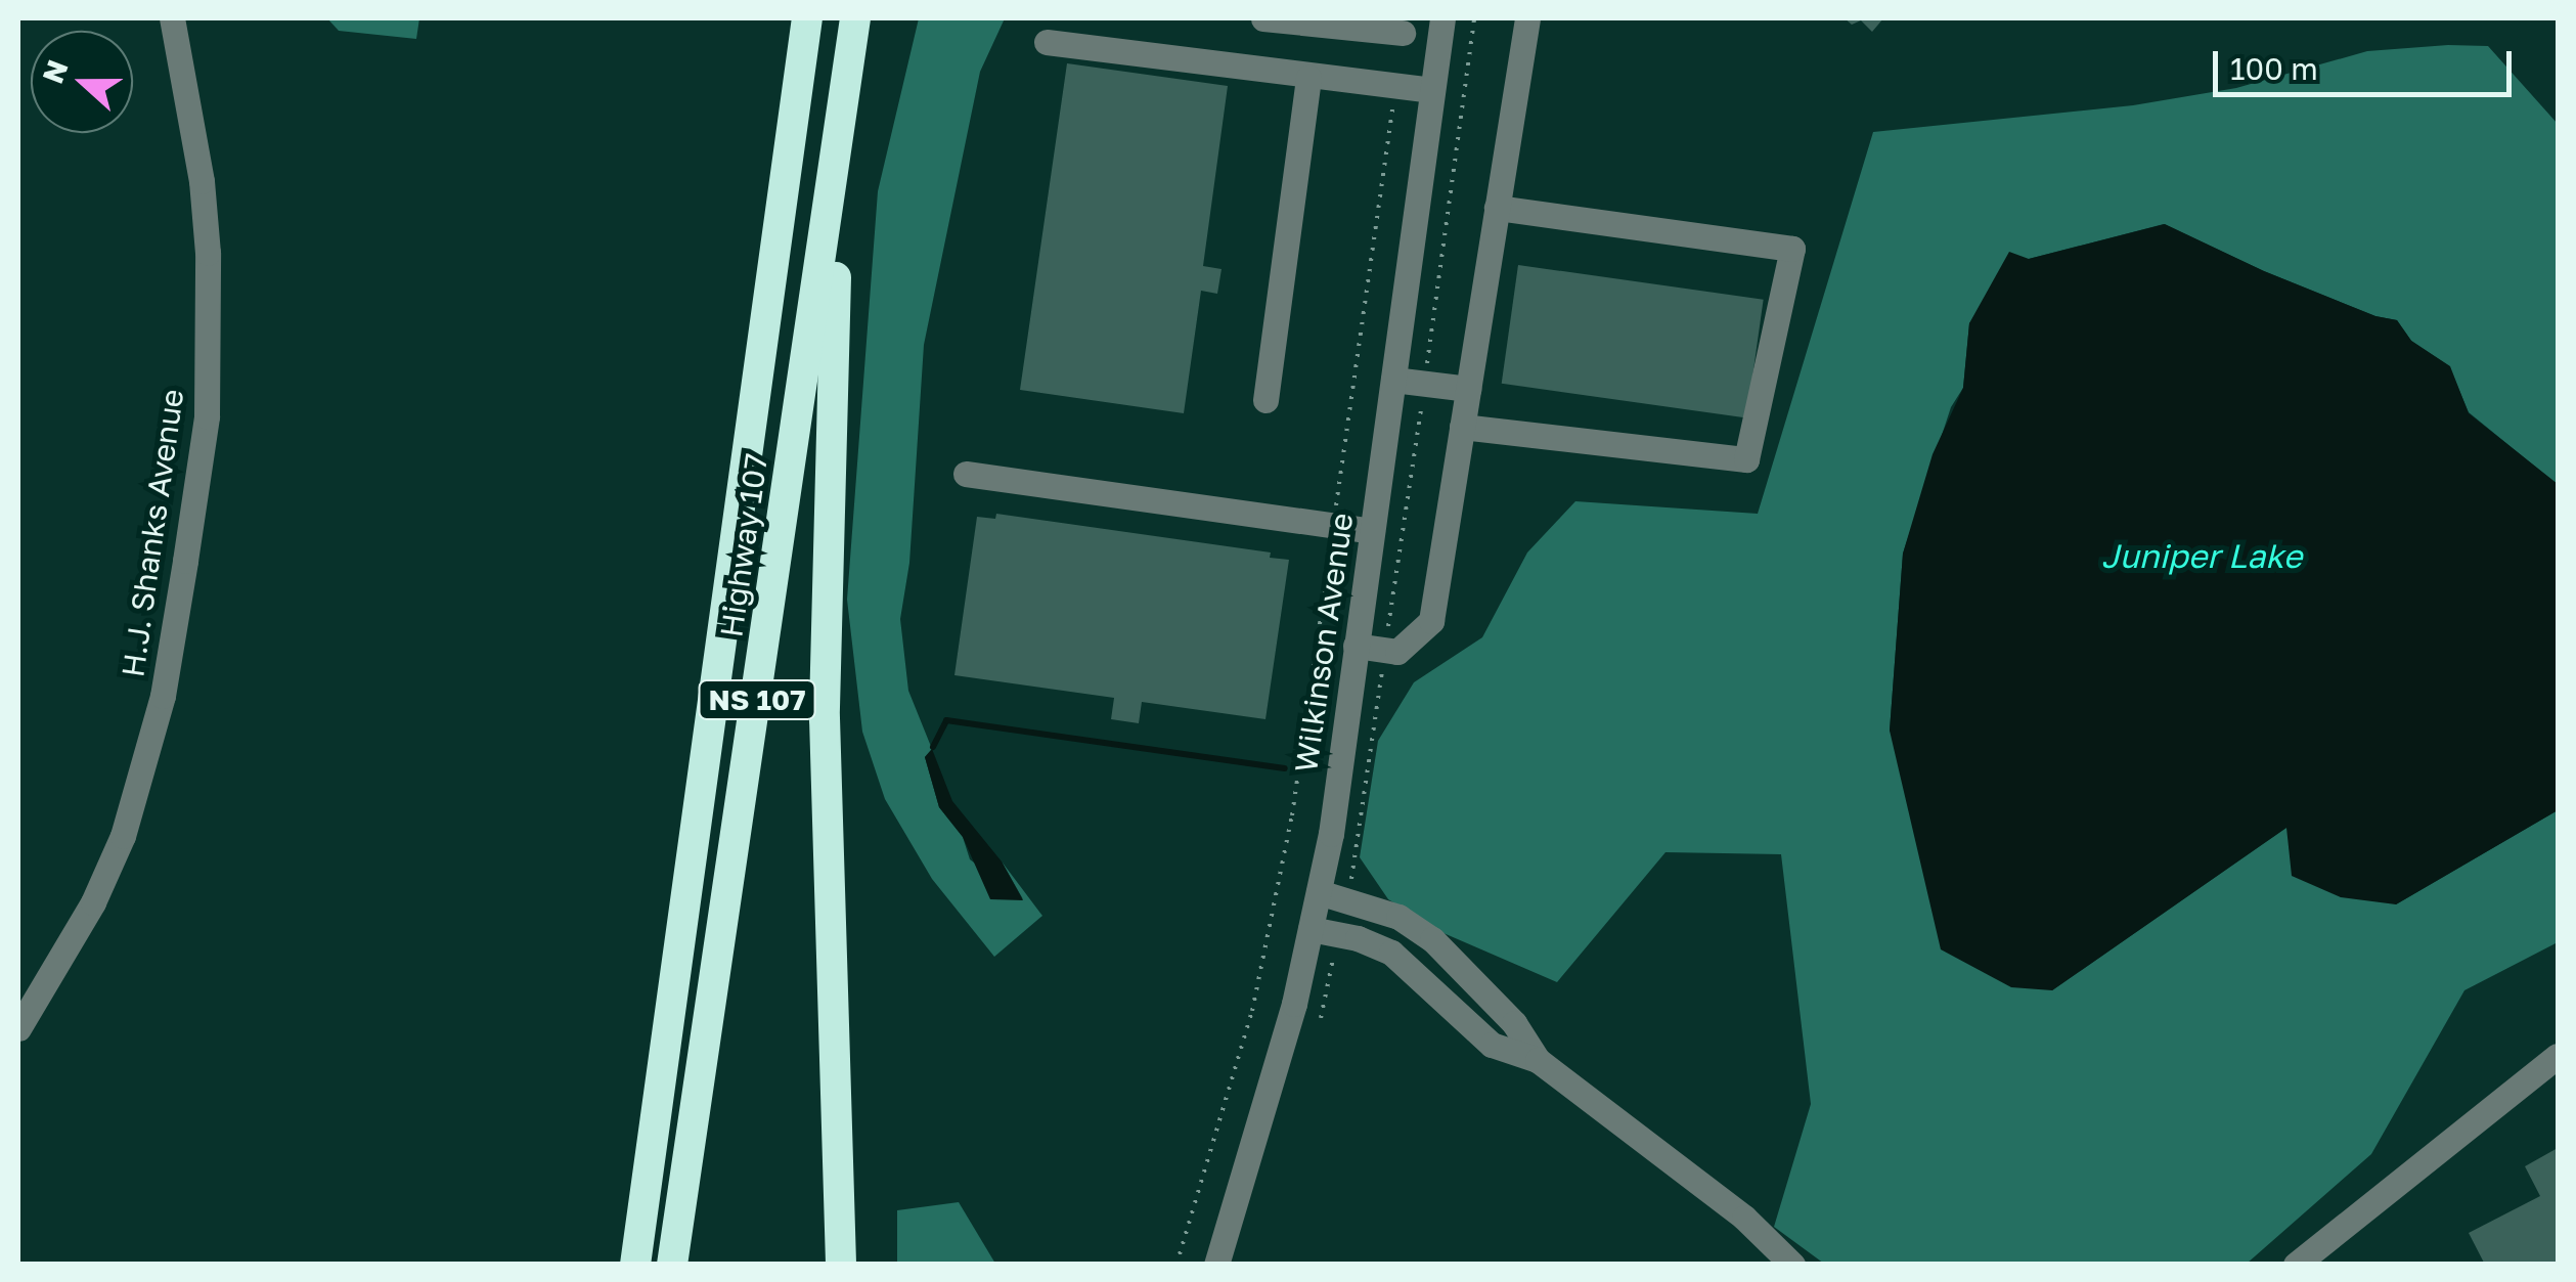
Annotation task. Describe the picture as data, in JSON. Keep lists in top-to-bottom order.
{
  "streets": {
    "highway": ["Highway 107", "NS 107"],
    "street": ["H.J. Shanks Avenue", "Wilkinson Avenue"]
  },
  "water": ["Juniper Lake"],
  "scale_bar": "100 m",
  "north": "left"
}
